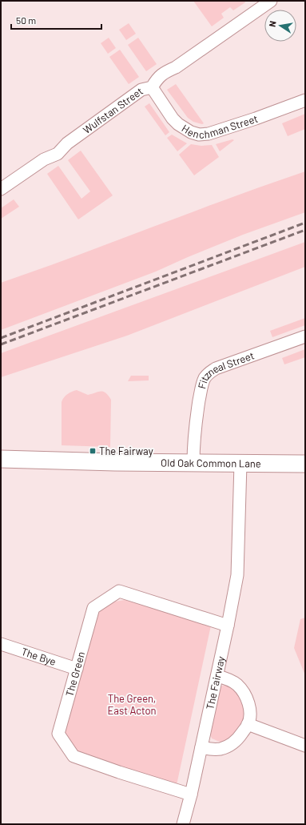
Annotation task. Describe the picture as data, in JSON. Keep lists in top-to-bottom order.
{
  "streets": {
    "street": [
      "Wulfstan Street",
      "Henchman Street",
      "Fitzneal Street",
      "Old Oak Common Lane",
      "The Bye",
      "The Green",
      "The Fairway"
    ]
  },
  "crossings": [
    ["Wulfstan Street", "Henchman Street"],
    ["Fitzneal Street", "Old Oak Common Lane"],
    ["Old Oak Common Lane", "The Fairway"],
    ["The Bye", "The Green"],
    ["The Green", "The Fairway"]
  ],
  "parks": ["The Green, East Acton"],
  "places": {
    "transit": ["The Fairway"]
  },
  "scale_bar": "50 m",
  "north": "left"
}
